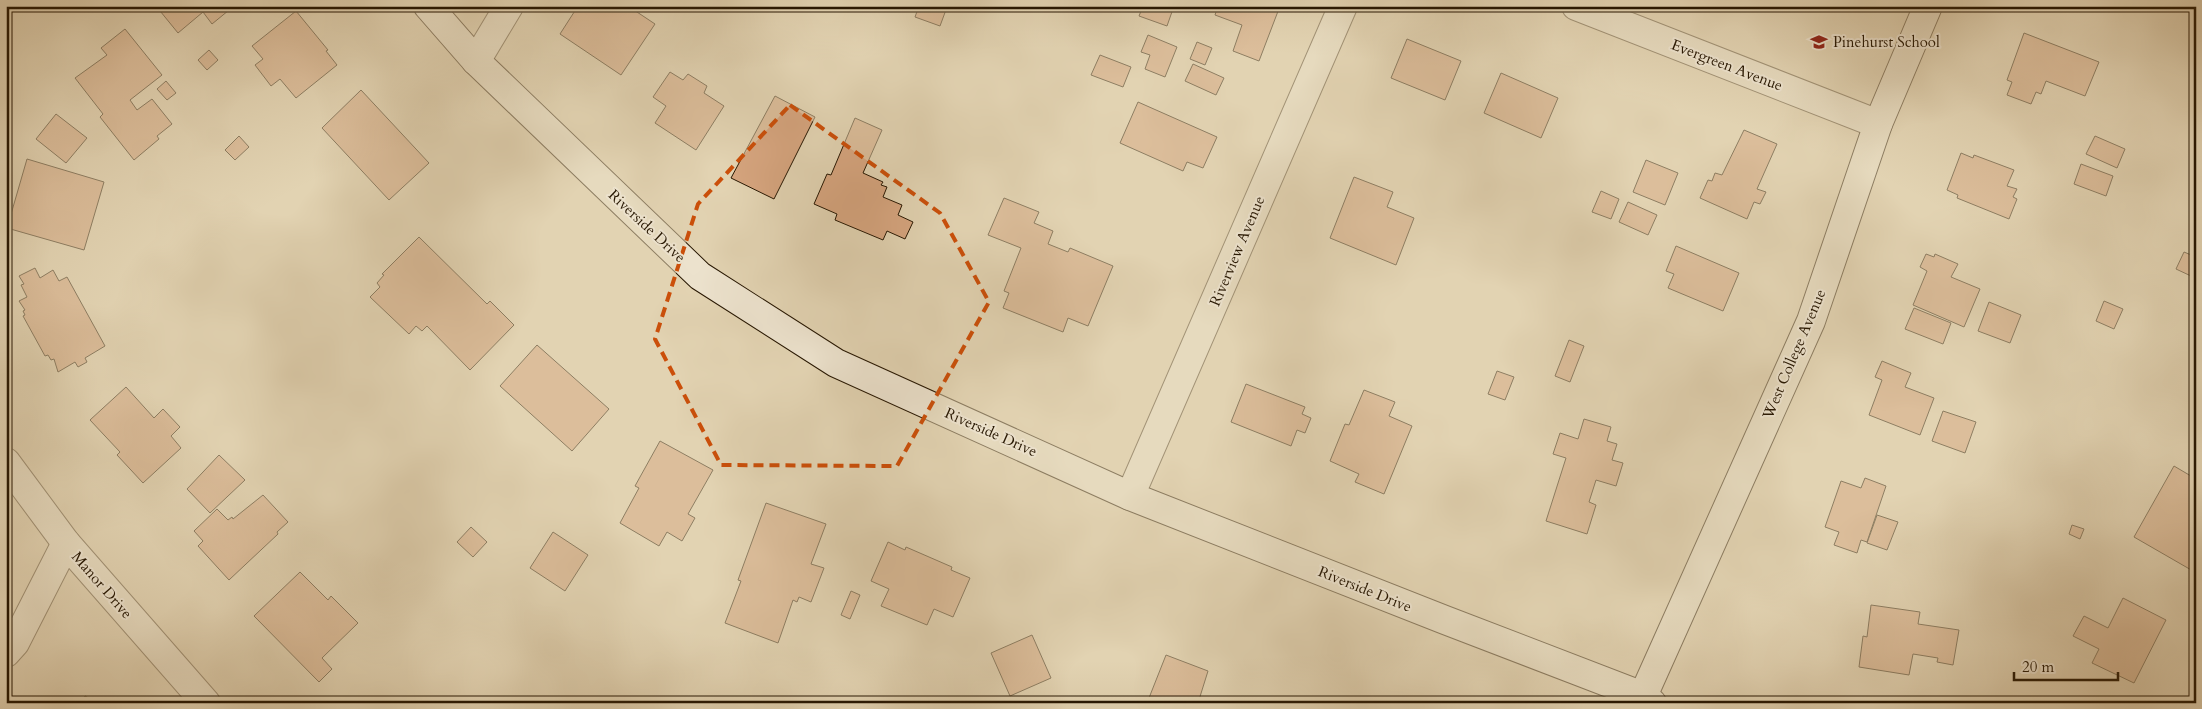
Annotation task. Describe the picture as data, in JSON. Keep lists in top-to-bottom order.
{
  "streets": {
    "street": [
      "Evergreen Avenue",
      "Riverside Drive",
      "Riverview Avenue",
      "West College Avenue",
      "Manor Drive"
    ]
  },
  "crossings": [
    ["Evergreen Avenue", "West College Avenue"],
    ["Riverside Drive", "Riverview Avenue"],
    ["Riverside Drive", "West College Avenue"]
  ],
  "places": {
    "school or university": ["Pinehurst School"]
  },
  "scale_bar": "20 m"
}
